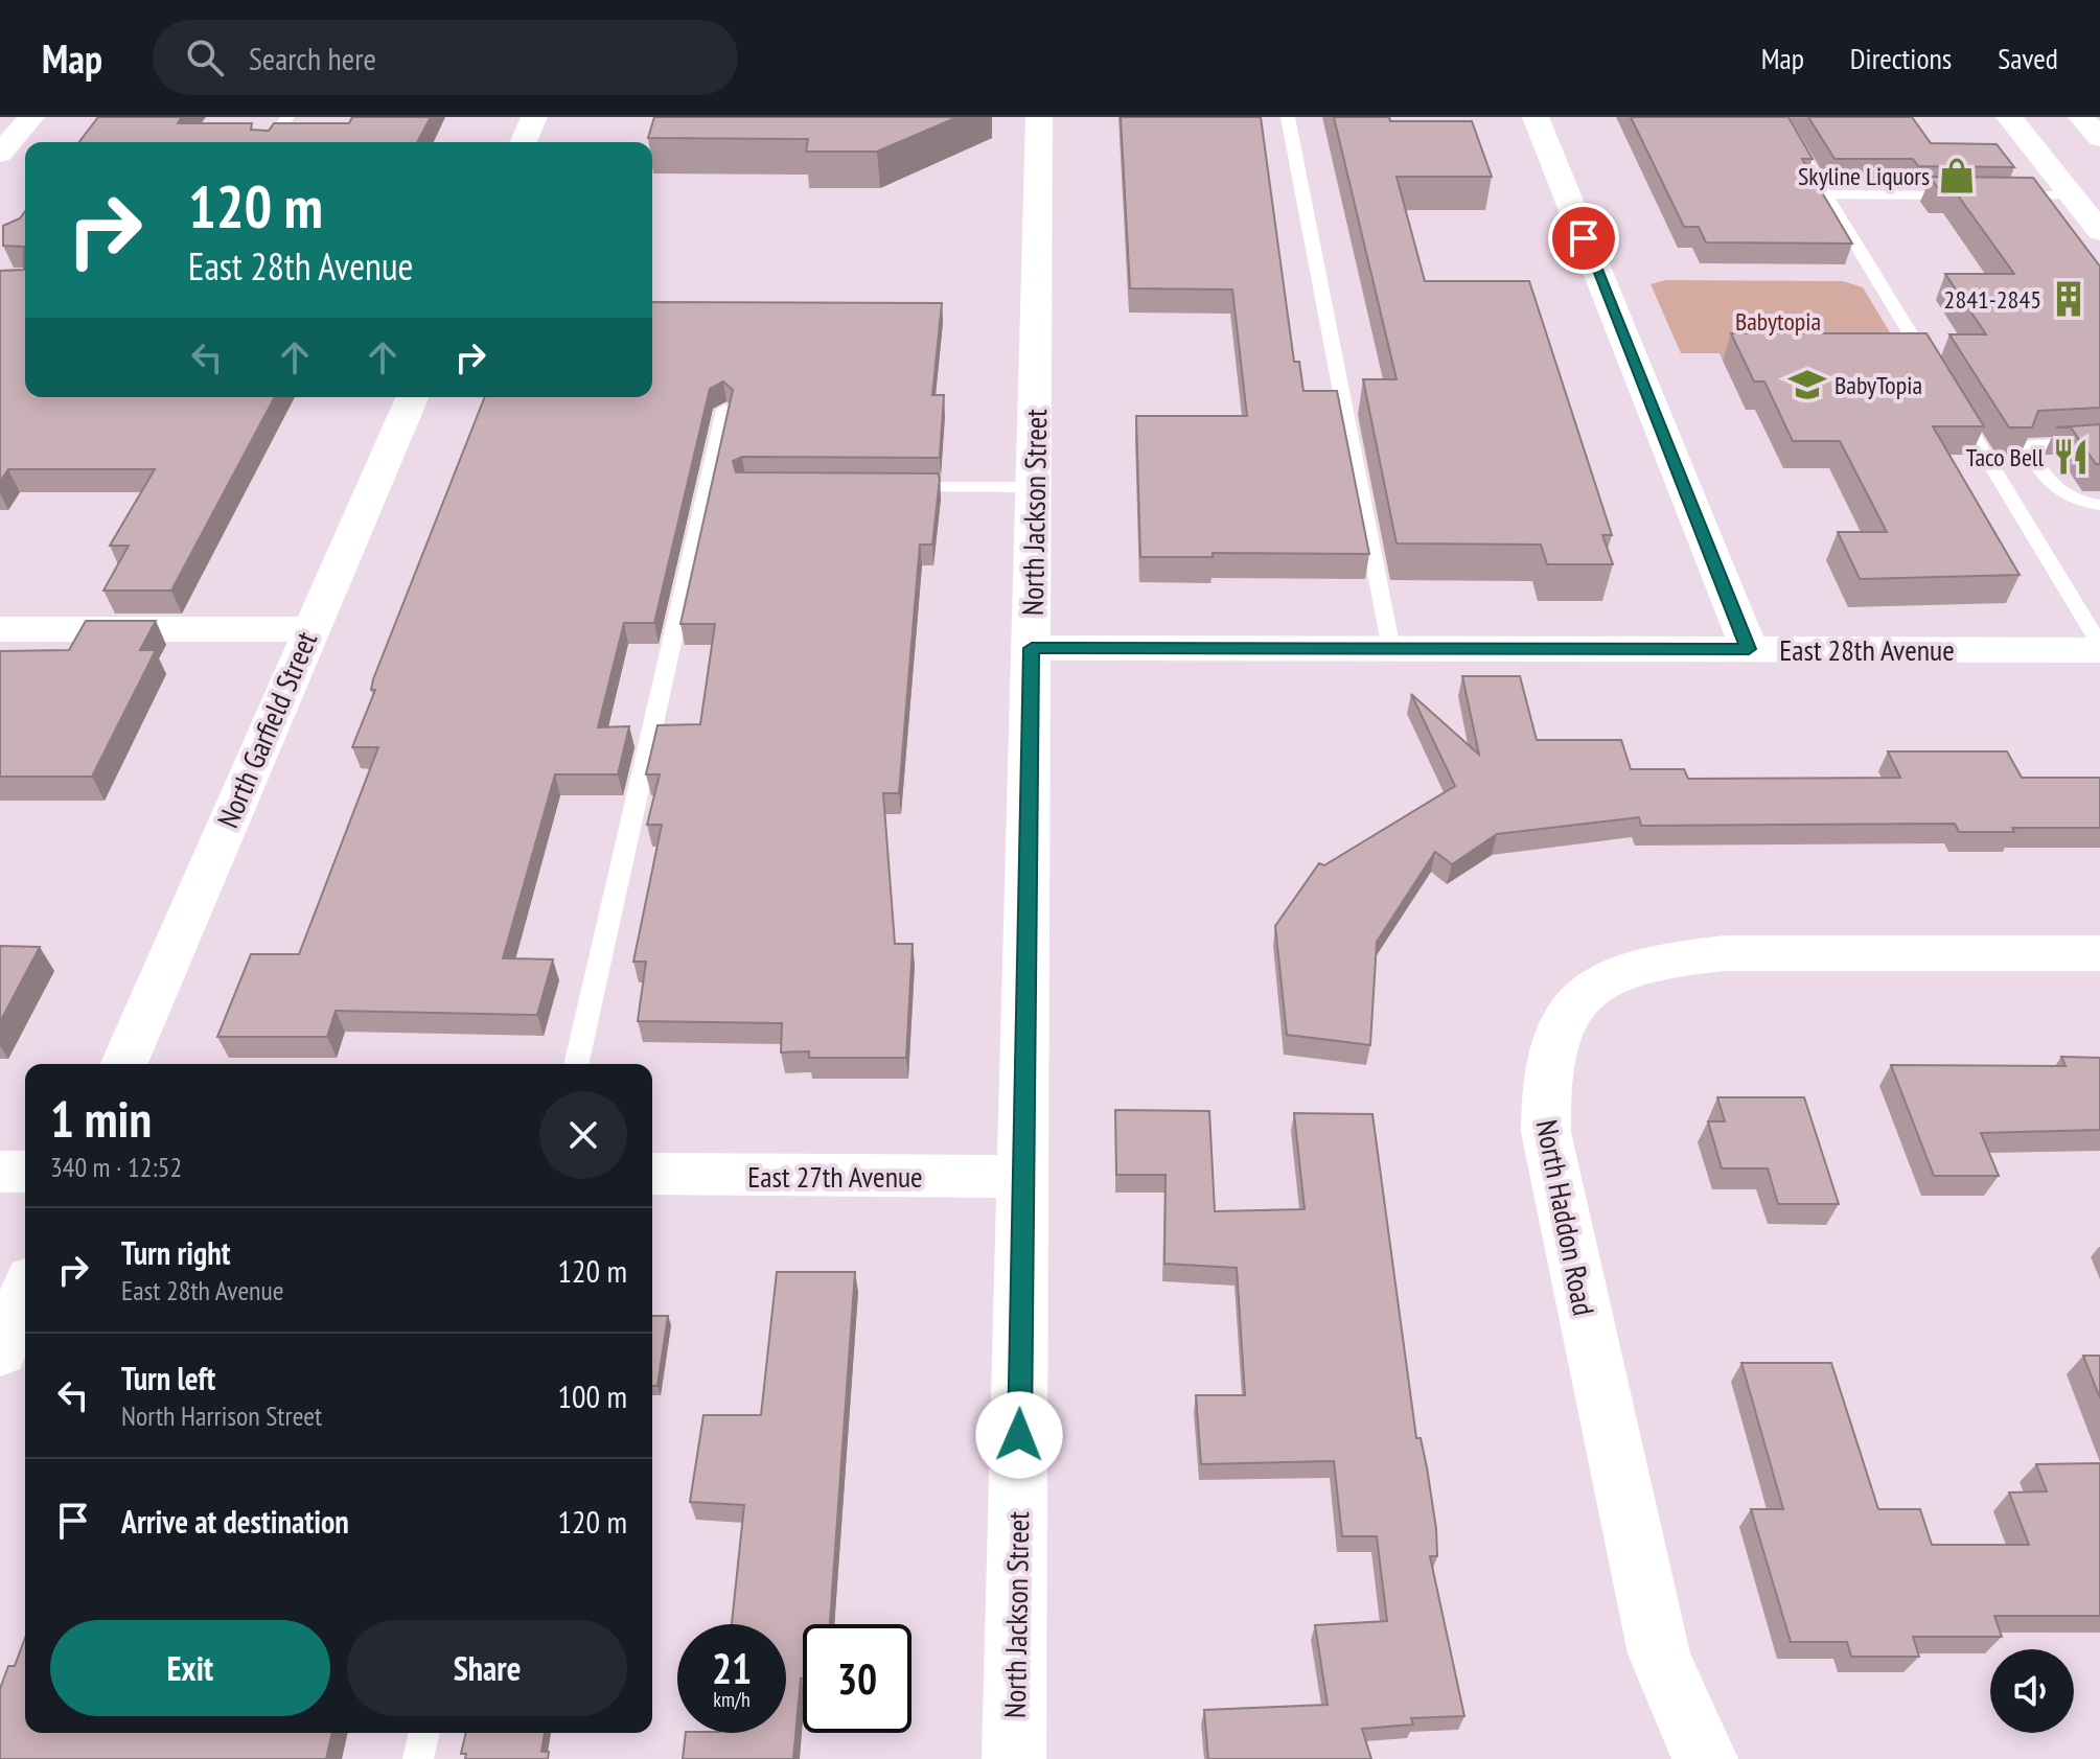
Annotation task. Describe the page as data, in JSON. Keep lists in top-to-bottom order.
{
  "streets": {
    "street": [
      "North Jackson Street",
      "East 28th Avenue",
      "North Garfield Street",
      "East 27th Avenue",
      "North Haddon Road"
    ]
  },
  "crossings": [
    ["North Jackson Street", "East 28th Avenue"],
    ["North Jackson Street", "East 27th Avenue"]
  ],
  "parks": ["Babytopia"],
  "places": {
    "shop": ["Skyline Liquors"],
    "building": ["2841-2845"],
    "school or university": ["BabyTopia"],
    "restaurant": ["Taco Bell"]
  },
  "page": {
    "header": "Map",
    "search": "Search here",
    "nav": ["Map", "Directions", "Saved"],
    "turn": ["120 m", "East 28th Avenue"],
    "heading": ["1 min", "340 m · 12:52"],
    "list": [
      {
        "name": "Turn right",
        "note": "East 28th Avenue",
        "value": "120 m"
      },
      {
        "name": "Turn left",
        "note": "North Harrison Street",
        "value": "100 m"
      },
      {
        "name": "Arrive at destination",
        "value": "120 m"
      }
    ],
    "buttons": ["Exit", "Share"],
    "speed": "21 km/h",
    "limit": "30"
  }
}
